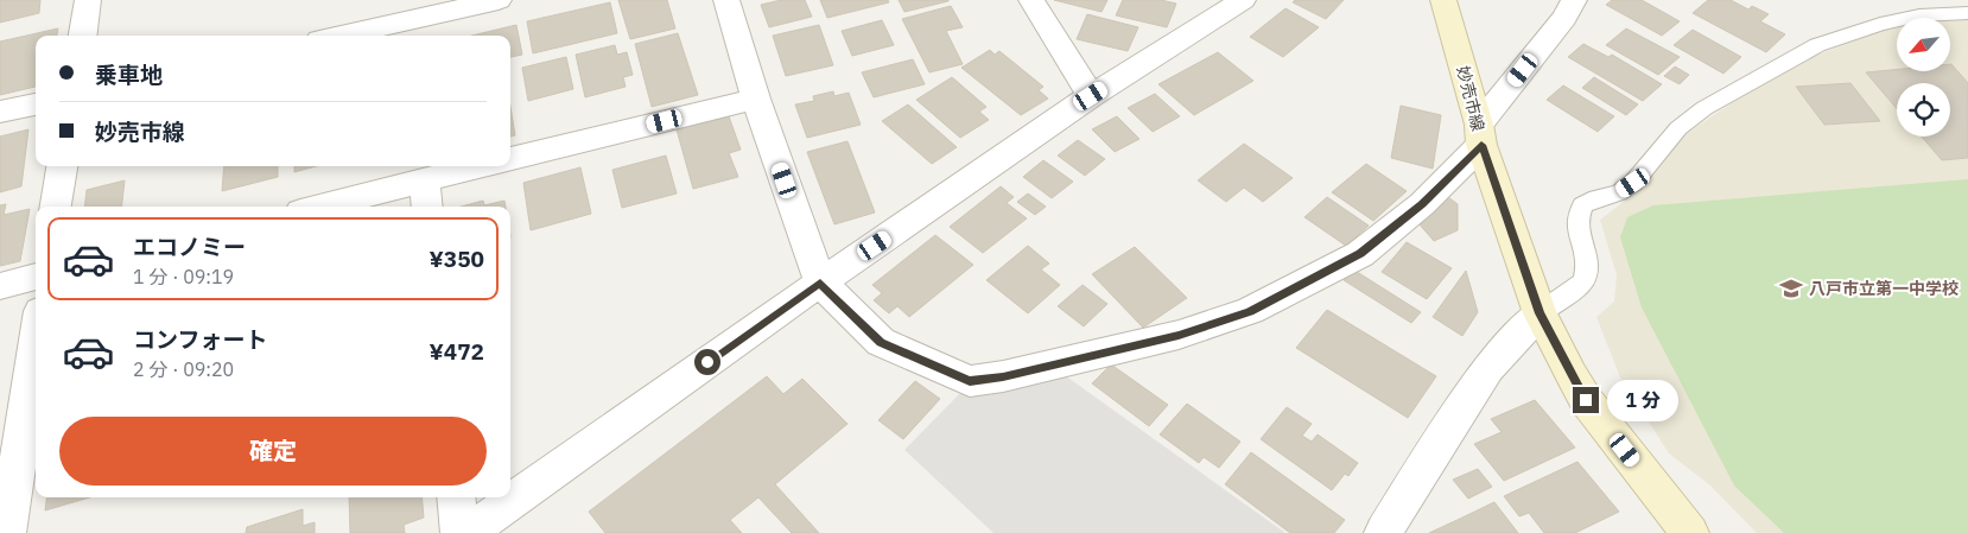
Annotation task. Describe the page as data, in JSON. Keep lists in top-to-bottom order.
{
  "streets": {
    "main road": ["妙売市線"]
  },
  "places": {
    "school or university": ["八戸市立第一中学校"]
  },
  "north": "bottom left",
  "page": {
    "banner": ["乗車地", "妙売市線"],
    "list": [
      {
        "name": "エコノミー",
        "note": "1 分 · 09:19",
        "value": "¥350"
      },
      {
        "name": "コンフォート",
        "note": "2 分 · 09:20",
        "value": "¥472"
      }
    ],
    "bubble": "1 分",
    "buttons": "確定"
  }
}
